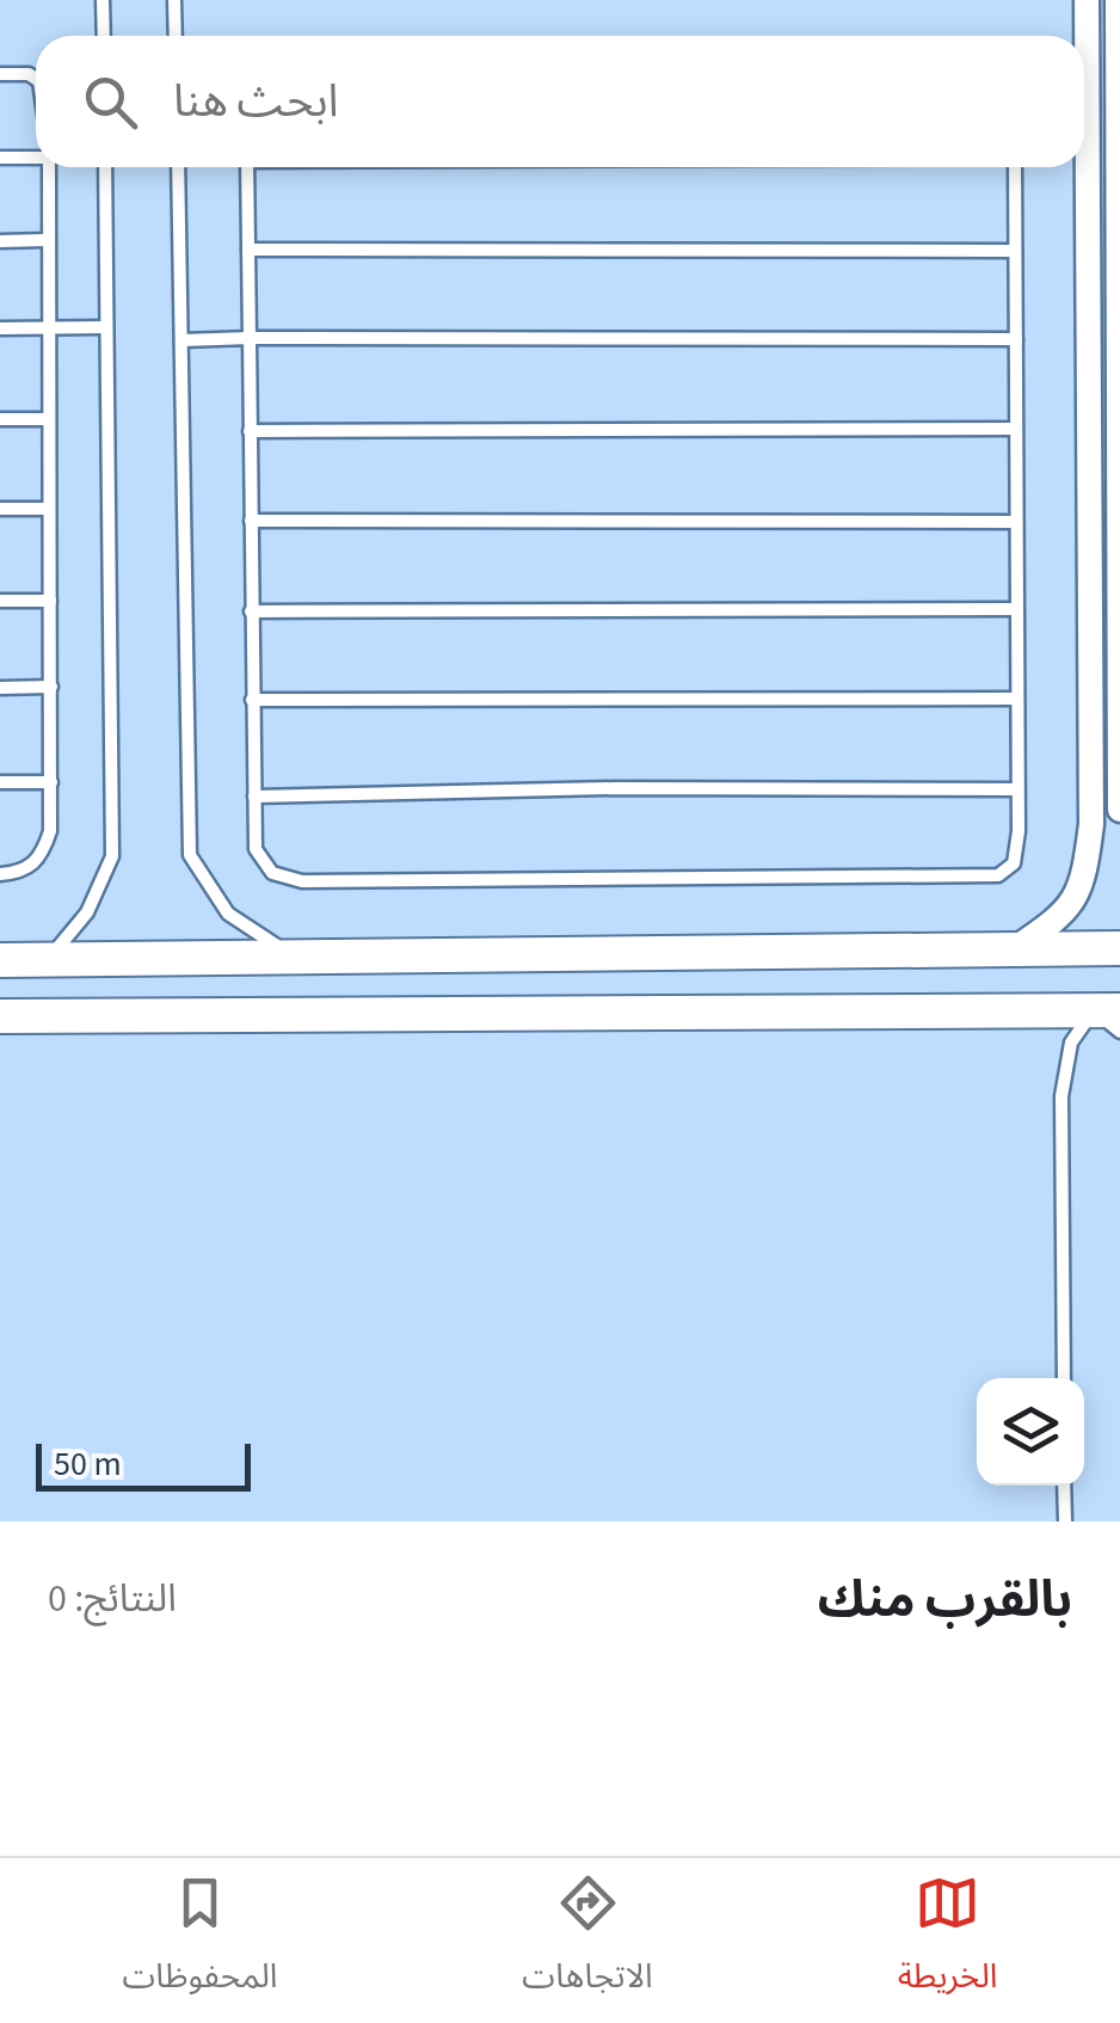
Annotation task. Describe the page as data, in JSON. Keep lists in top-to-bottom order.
{
  "scale_bar": "50 m",
  "page": {
    "search": "ابحث هنا",
    "scale": "50 m",
    "heading": ["بالقرب منك", "النتائج: 0"],
    "nav": ["الخريطة", "الاتجاهات", "المحفوظات"]
  }
}
